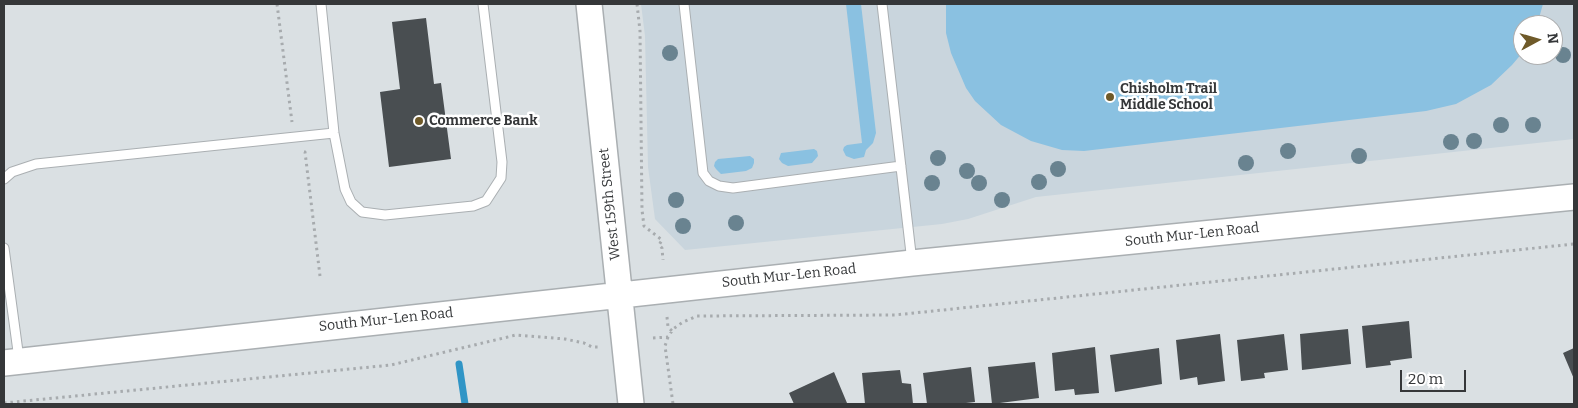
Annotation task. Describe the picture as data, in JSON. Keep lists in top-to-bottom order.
{
  "streets": {
    "main road": ["West 159th Street", "South Mur-Len Road"]
  },
  "crossings": [
    ["West 159th Street", "South Mur-Len Road"]
  ],
  "places": ["Chisholm Trail Middle School", "Commerce Bank"],
  "scale_bar": "20 m",
  "north": "right"
}
